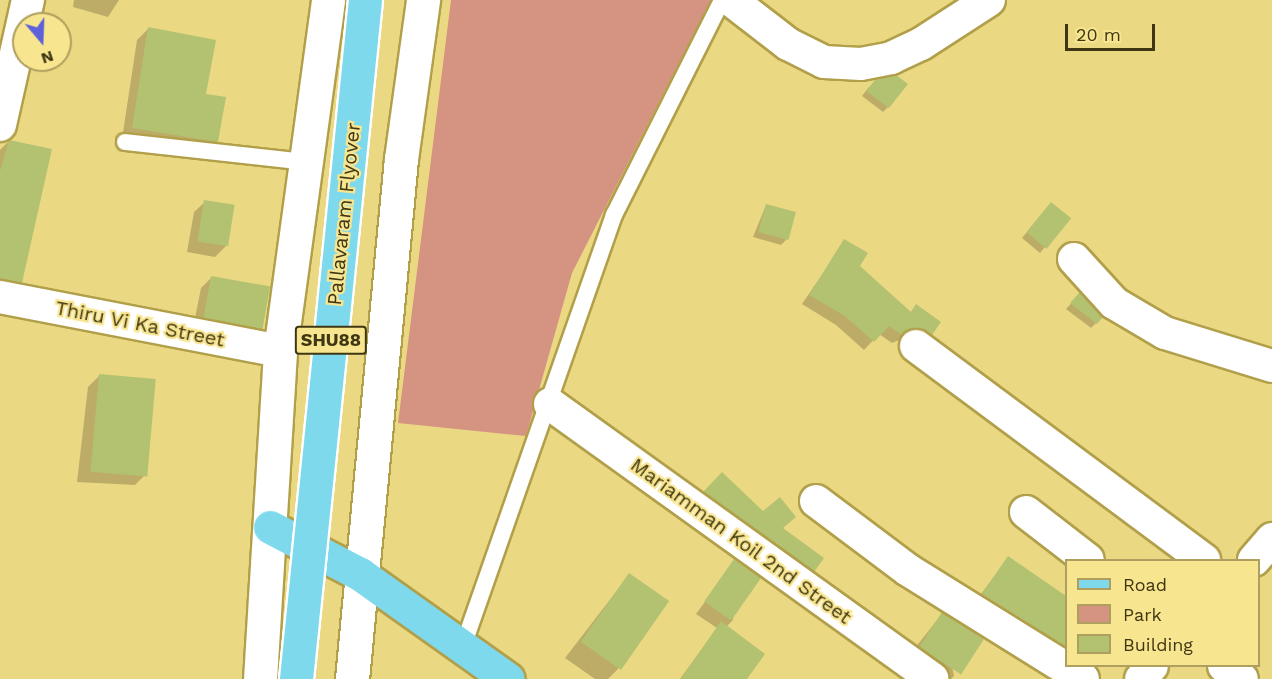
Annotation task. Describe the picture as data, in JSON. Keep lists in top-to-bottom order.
{
  "streets": {
    "main road": ["Pallavaram Flyover", "SHU88"],
    "street": ["Thiru Vi Ka Street", "Mariamman Koil 2nd Street"]
  },
  "legend": ["Road", "Park", "Building"],
  "scale_bar": "20 m",
  "north": "bottom"
}
